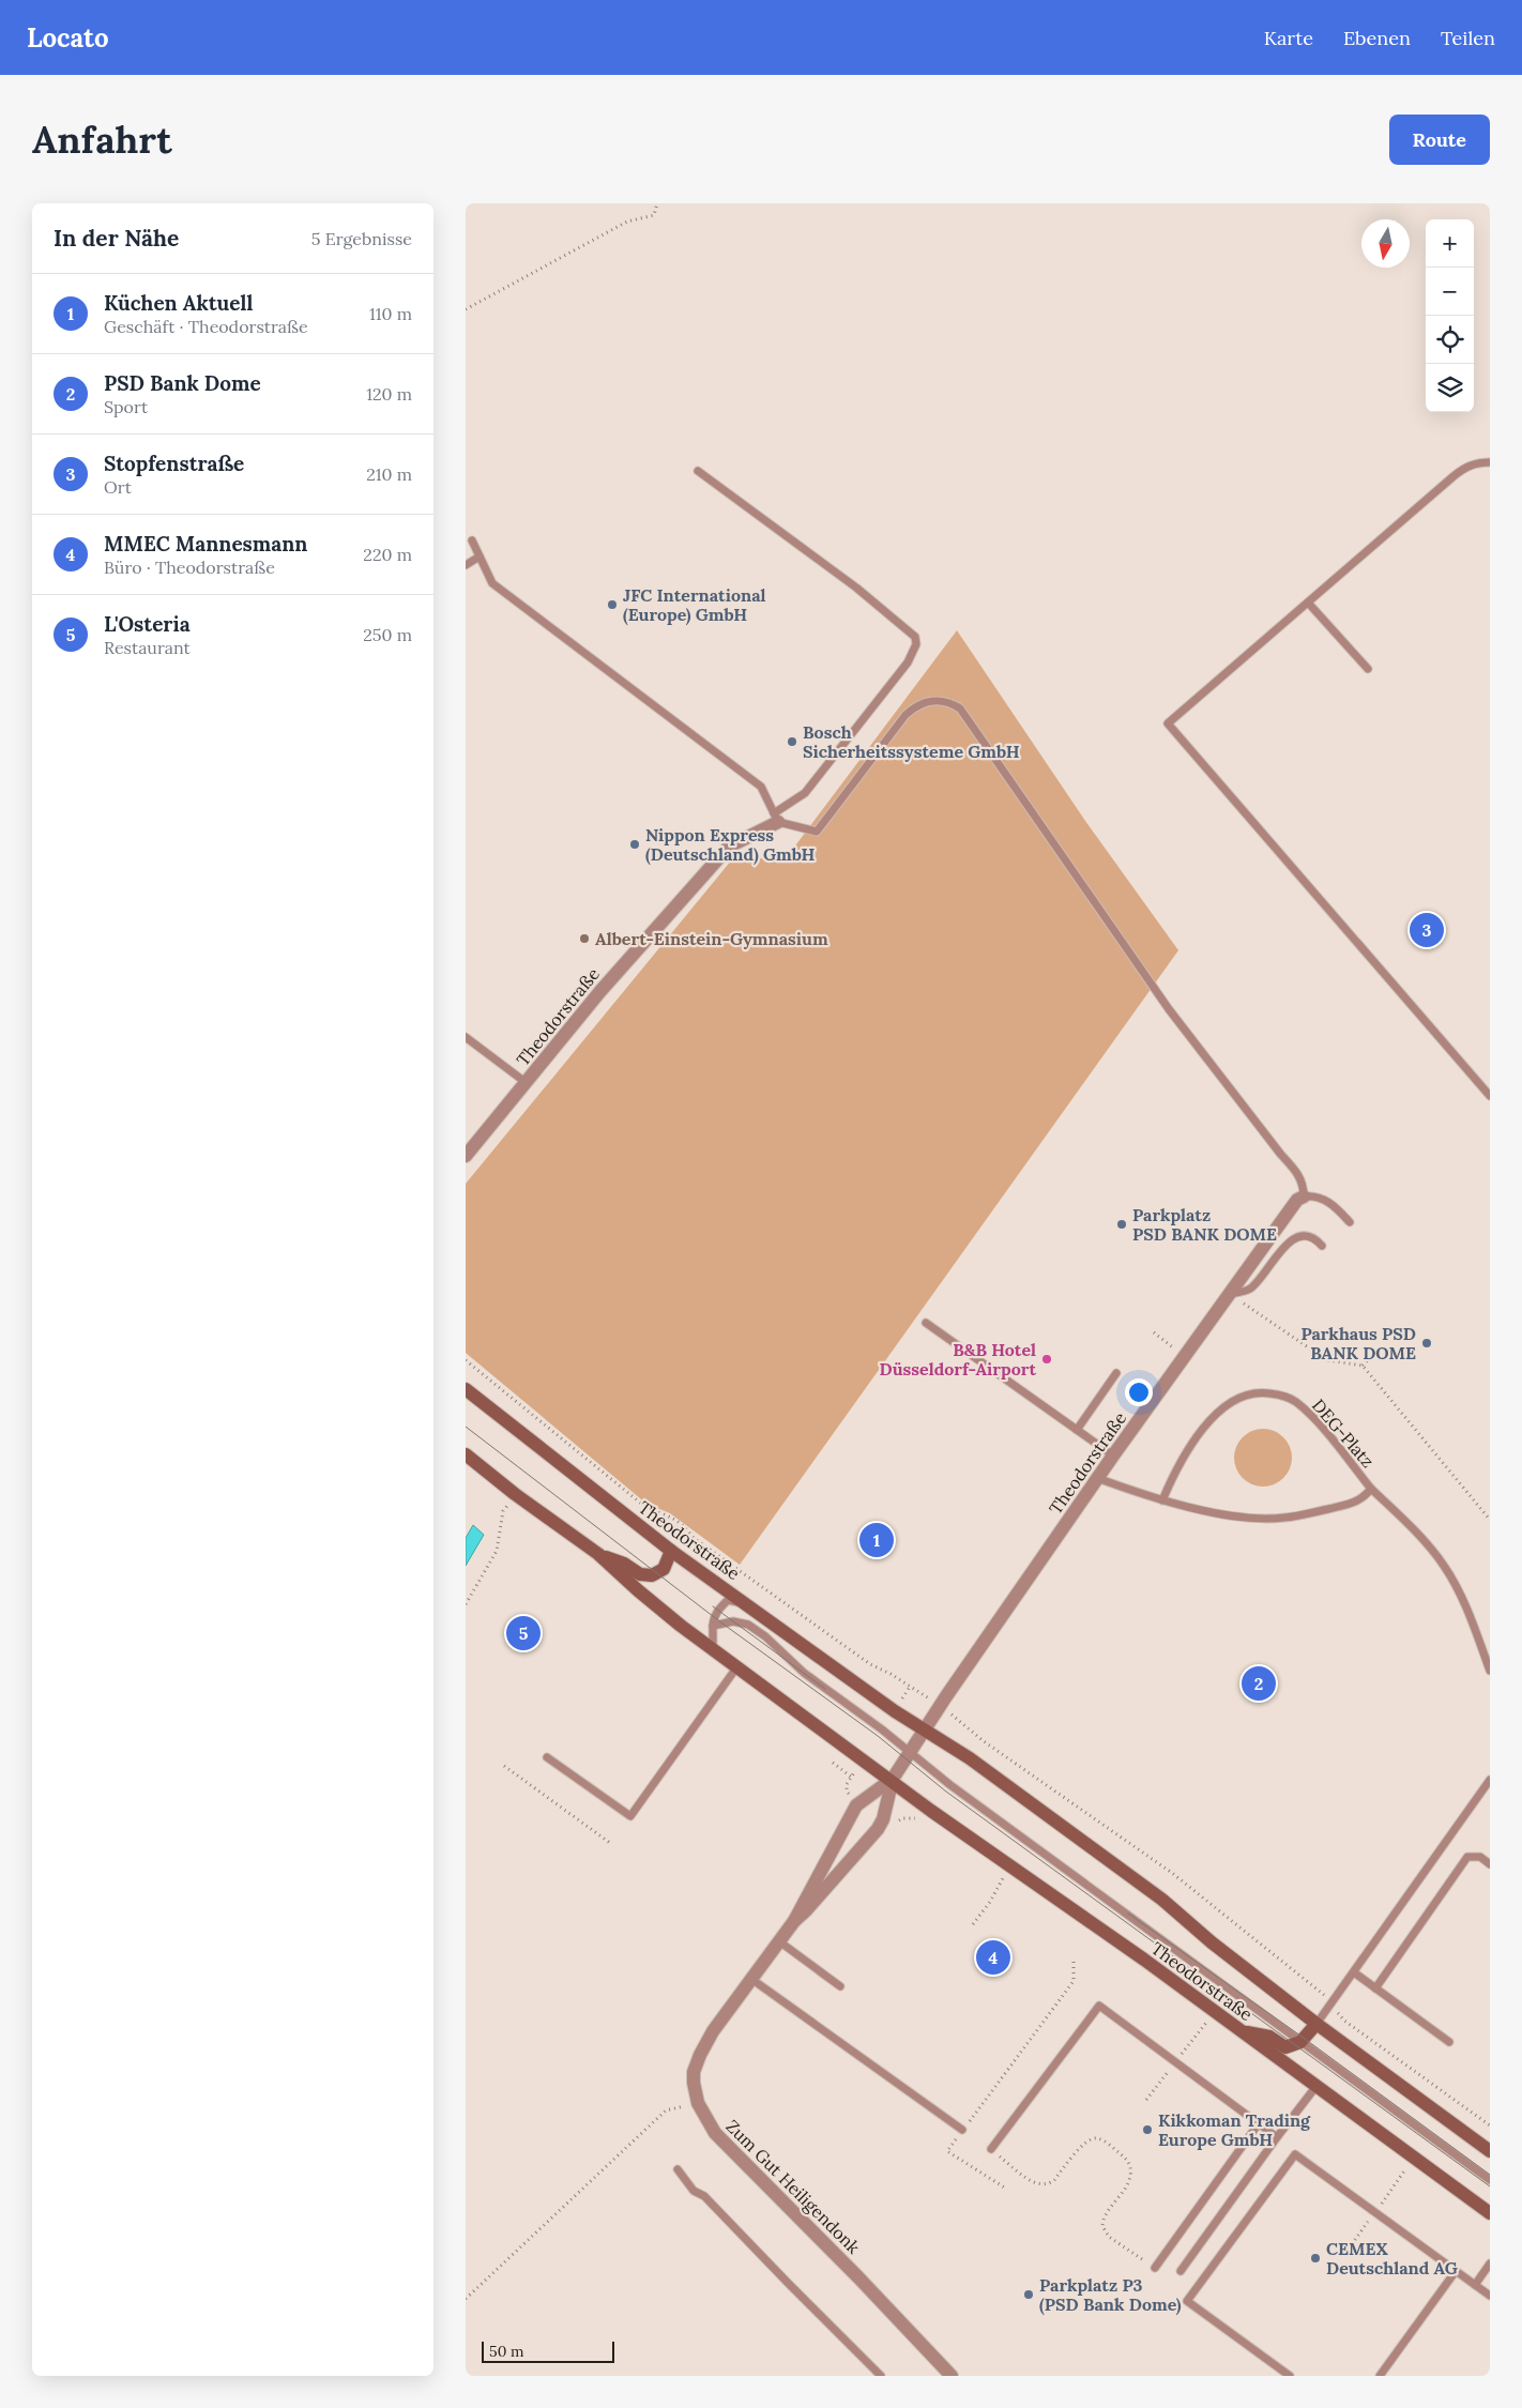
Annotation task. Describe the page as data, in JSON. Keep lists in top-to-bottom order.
{
  "streets": {
    "main road": ["Theodorstraße"],
    "street": ["Zum Gut Heiligendonk"],
    "lane": ["DEG-Platz"]
  },
  "crossings": [
    ["Theodorstraße", "DEG-Platz"],
    ["Theodorstraße", "Zum Gut Heiligendonk"]
  ],
  "places": [
    "JFC International (Europe) GmbH",
    "Bosch Sicherheitssysteme GmbH",
    "Nippon Express (Deutschland) GmbH",
    "Albert-Einstein-Gymnasium",
    "Parkplatz PSD BANK DOME",
    "Parkhaus PSD BANK DOME",
    "B&B Hotel Düsseldorf-Airport",
    "Kikkoman Trading Europe GmbH",
    "CEMEX Deutschland AG",
    "Parkplatz P3 (PSD Bank Dome)"
  ],
  "scale_bar": "50 m",
  "north": "bottom",
  "page": {
    "header": "Locato",
    "nav": ["Karte", "Ebenen", "Teilen"],
    "buttons": "Route",
    "title": "Anfahrt",
    "heading": ["In der Nähe", "5 Ergebnisse"],
    "map_buttons": ["+", "−"],
    "list": [
      {
        "mark": "1",
        "name": "Küchen Aktuell",
        "note": "Geschäft · Theodorstraße",
        "value": "110 m"
      },
      {
        "mark": "2",
        "name": "PSD Bank Dome",
        "note": "Sport",
        "value": "120 m"
      },
      {
        "mark": "3",
        "name": "Stopfenstraße",
        "note": "Ort",
        "value": "210 m"
      },
      {
        "mark": "4",
        "name": "MMEC Mannesmann",
        "note": "Büro · Theodorstraße",
        "value": "220 m"
      },
      {
        "mark": "5",
        "name": "L'Osteria",
        "note": "Restaurant",
        "value": "250 m"
      }
    ],
    "pins": [
      "3",
      "1",
      "5",
      "2",
      "4"
    ],
    "scale": "50 m"
  }
}
